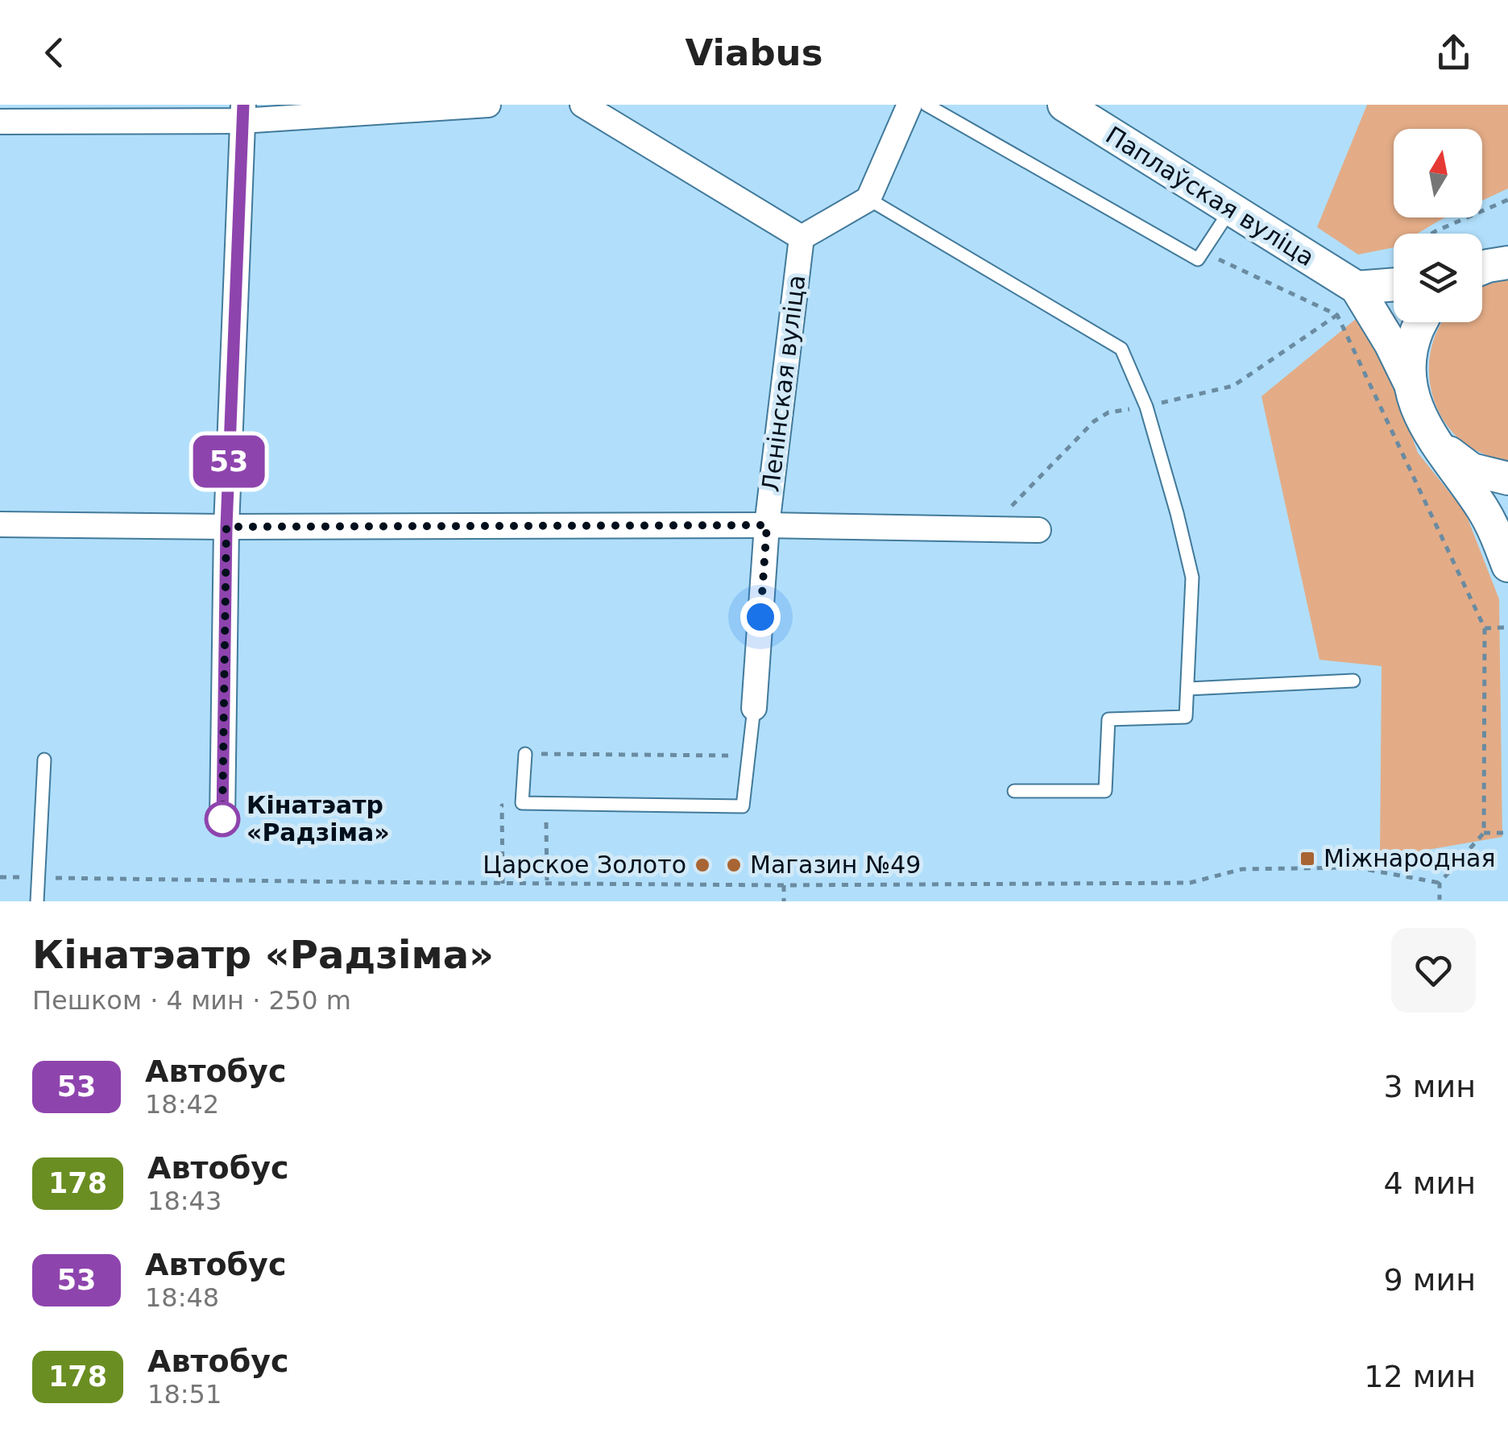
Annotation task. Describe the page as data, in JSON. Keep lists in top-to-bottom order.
{
  "streets": {
    "street": ["Паплаўская вуліца", "Ленінская вуліца"]
  },
  "places": {
    "other": ["Кінатэатр «Радзіма»", "Царское Золото", "Магазин №49"],
    "transit": ["Міжнародная"]
  },
  "lines": ["bus line 53"],
  "north": "top",
  "page": {
    "header": "Viabus",
    "on_map": "53",
    "heading": ["Кінатэатр «Радзіма»", "Пешком · 4 мин · 250 m"],
    "list": [
      {
        "mark": "53",
        "name": "Автобус",
        "note": "18:42",
        "value": "3 мин"
      },
      {
        "mark": "178",
        "name": "Автобус",
        "note": "18:43",
        "value": "4 мин"
      },
      {
        "mark": "53",
        "name": "Автобус",
        "note": "18:48",
        "value": "9 мин"
      },
      {
        "mark": "178",
        "name": "Автобус",
        "note": "18:51",
        "value": "12 мин"
      }
    ]
  }
}
